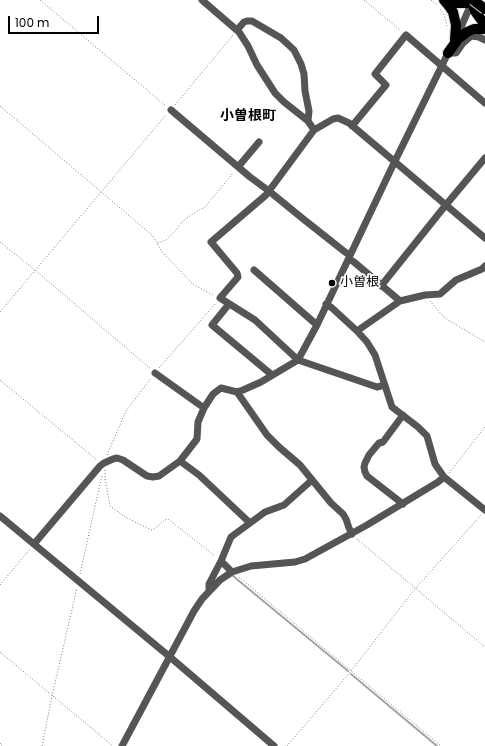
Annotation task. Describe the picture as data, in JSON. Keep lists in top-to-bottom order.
{
  "districts": ["小曽根町"],
  "places": ["小曽根"],
  "scale_bar": "100 m"
}
